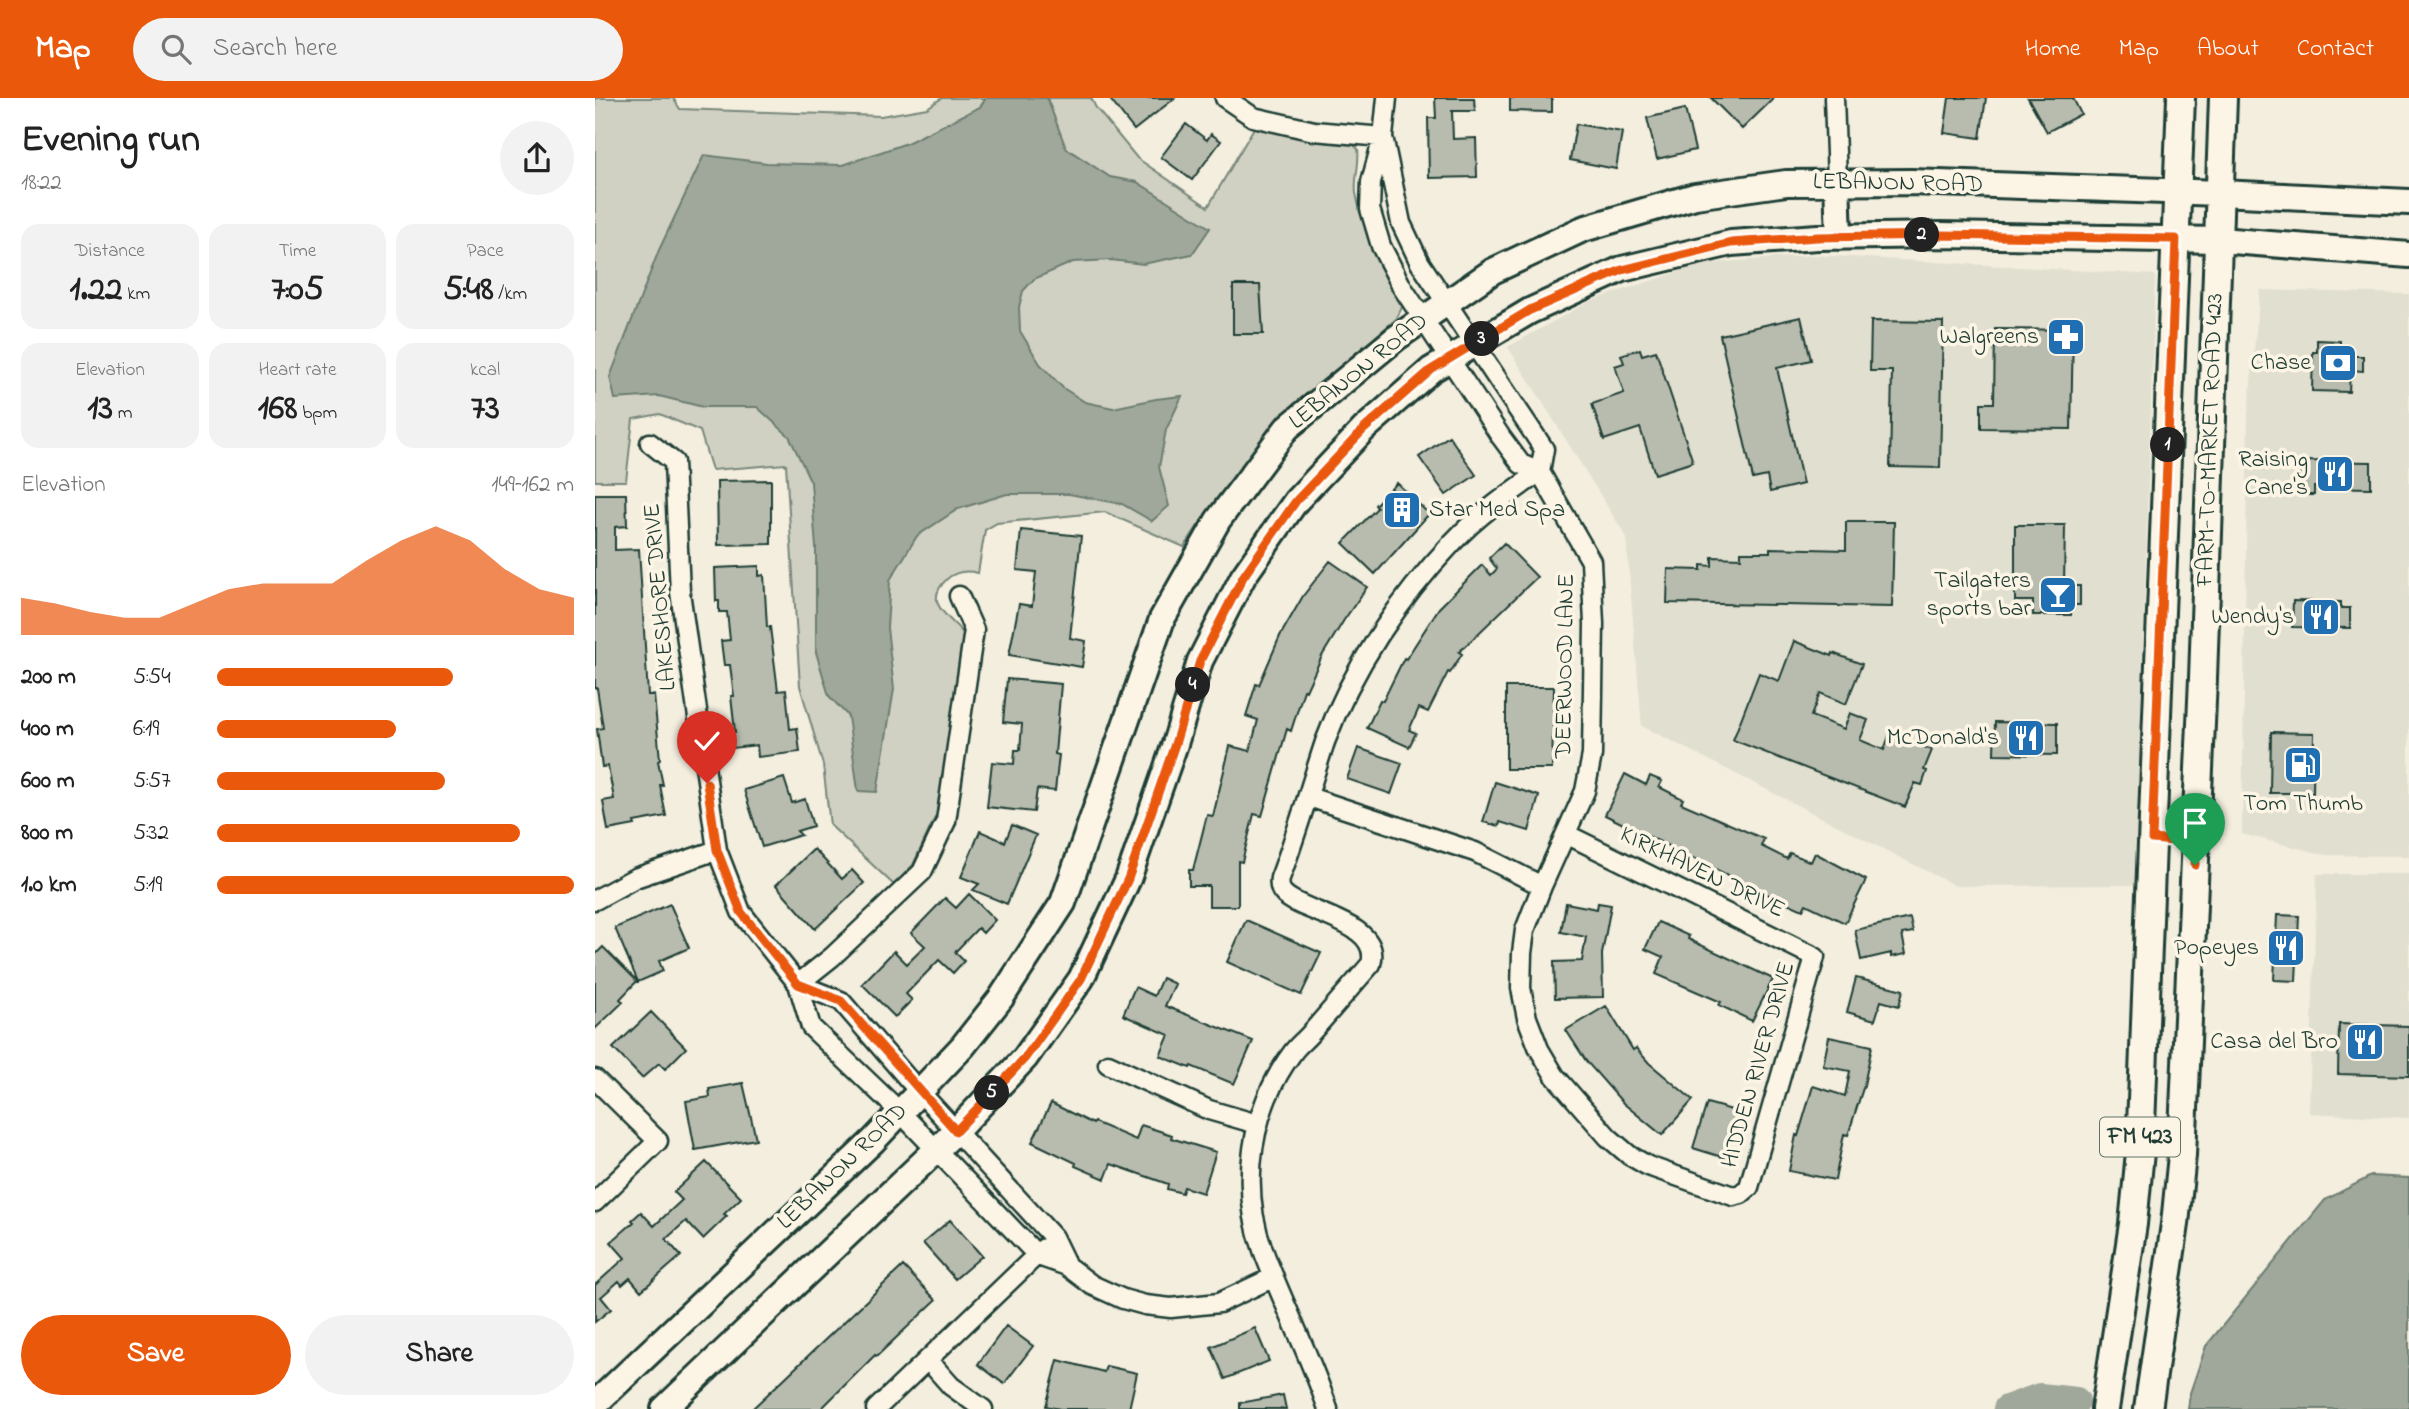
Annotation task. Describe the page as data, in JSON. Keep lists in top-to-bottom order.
{
  "streets": {
    "main road": ["LEBANON ROAD", "FARM-TO-MARKET ROAD 423", "FM 423"],
    "street": [
      "LAKESHORE DRIVE",
      "DEERWOOD LANE",
      "KIRKHAVEN DRIVE",
      "HIDDEN RIVER DRIVE"
    ]
  },
  "crossings": [
    ["LEBANON ROAD", "FARM-TO-MARKET ROAD 423"],
    ["LEBANON ROAD", "LAKESHORE DRIVE"],
    ["LEBANON ROAD", "DEERWOOD LANE"],
    ["LEBANON ROAD", "FM 423"],
    ["DEERWOOD LANE", "KIRKHAVEN DRIVE"],
    ["DEERWOOD LANE", "HIDDEN RIVER DRIVE"],
    ["KIRKHAVEN DRIVE", "HIDDEN RIVER DRIVE"]
  ],
  "places": {
    "pharmacy": ["Walgreens"],
    "bank": ["Chase"],
    "restaurant": [
      "Raising Cane's",
      "Wendy's",
      "McDonald's",
      "Popeyes",
      "Casa del Bro"
    ],
    "building": ["Star Med Spa"],
    "bar": ["Tailgaters sports bar"],
    "fuel station": ["Tom Thumb"]
  },
  "page": {
    "header": "Map",
    "search": "Search here",
    "nav": [
      "Home",
      "Map",
      "About",
      "Contact"
    ],
    "heading": ["Evening run", "18:22"],
    "stats": [
      ["Distance", "1.22 km"],
      ["Time", "7:05"],
      ["Pace", "5:48 /km"],
      ["Elevation", "13 m"],
      ["Heart rate", "168 bpm"],
      ["kcal", "73"]
    ],
    "pins": [
      "2",
      "3",
      "1",
      "4",
      "5"
    ],
    "chart": ["Elevation", "149–162 m"],
    "list": [
      {
        "name": "200 m",
        "note": "5:54"
      },
      {
        "name": "400 m",
        "note": "6:19"
      },
      {
        "name": "600 m",
        "note": "5:57"
      },
      {
        "name": "800 m",
        "note": "5:32"
      },
      {
        "name": "1.0 km",
        "note": "5:19"
      }
    ],
    "buttons": ["Save", "Share"]
  }
}
